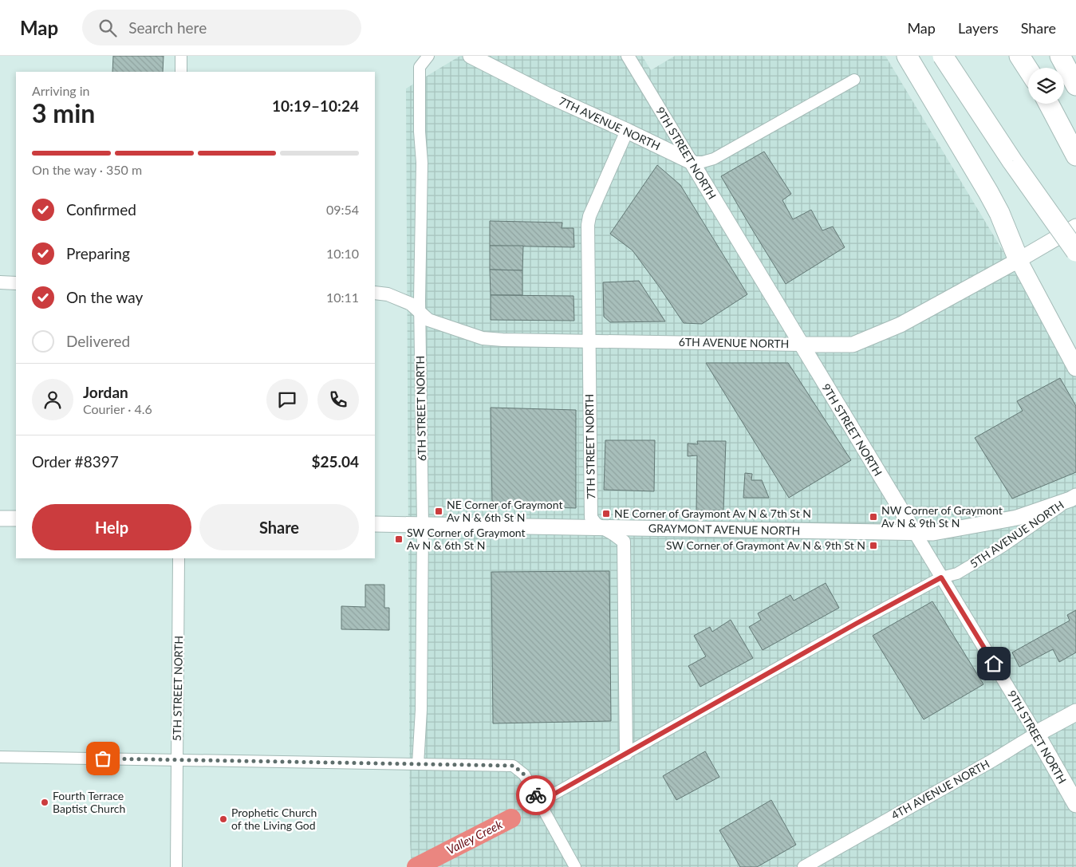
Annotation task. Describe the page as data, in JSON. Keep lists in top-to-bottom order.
{
  "streets": {
    "main road": [
      "7TH AVENUE NORTH",
      "9TH STREET NORTH",
      "6TH AVENUE NORTH",
      "GRAYMONT AVENUE NORTH",
      "4TH AVENUE NORTH"
    ],
    "street": [
      "6TH STREET NORTH",
      "7TH STREET NORTH",
      "5TH AVENUE NORTH",
      "5TH STREET NORTH"
    ]
  },
  "crossings": [
    ["7TH AVENUE NORTH", "9TH STREET NORTH"],
    ["7TH AVENUE NORTH", "7TH STREET NORTH"],
    ["9TH STREET NORTH", "6TH AVENUE NORTH"],
    ["9TH STREET NORTH", "GRAYMONT AVENUE NORTH"],
    ["9TH STREET NORTH", "5TH AVENUE NORTH"],
    ["9TH STREET NORTH", "4TH AVENUE NORTH"],
    ["6TH AVENUE NORTH", "6TH STREET NORTH"],
    ["6TH AVENUE NORTH", "7TH STREET NORTH"],
    ["6TH STREET NORTH", "GRAYMONT AVENUE NORTH"],
    ["7TH STREET NORTH", "GRAYMONT AVENUE NORTH"],
    ["7TH STREET NORTH", "5TH AVENUE NORTH"],
    ["GRAYMONT AVENUE NORTH", "5TH AVENUE NORTH"]
  ],
  "water": ["Valley Creek"],
  "places": {
    "transit": [
      "NE Corner of Graymont Av N & 6th St N",
      "NE Corner of Graymont Av N & 7th St N",
      "NW Corner of Graymont Av N & 9th St N",
      "SW Corner of Graymont Av N & 6th St N",
      "SW Corner of Graymont Av N & 9th St N"
    ],
    "other": ["Fourth Terrace Baptist Church", "Prophetic Church of the Living God"]
  },
  "page": {
    "header": "Map",
    "search": "Search here",
    "nav": ["Map", "Layers", "Share"],
    "heading": ["3 min", "Arriving in", "10:19–10:24"],
    "panel": [
      "Jordan",
      "Courier · 4.6",
      "Order #8397",
      "$25.04"
    ],
    "bar": "On the way · 350 m",
    "list": [
      ["Confirmed", "09:54"],
      ["Preparing", "10:10"],
      ["On the way", "10:11"],
      "Delivered"
    ],
    "buttons": ["Help", "Share"]
  }
}
